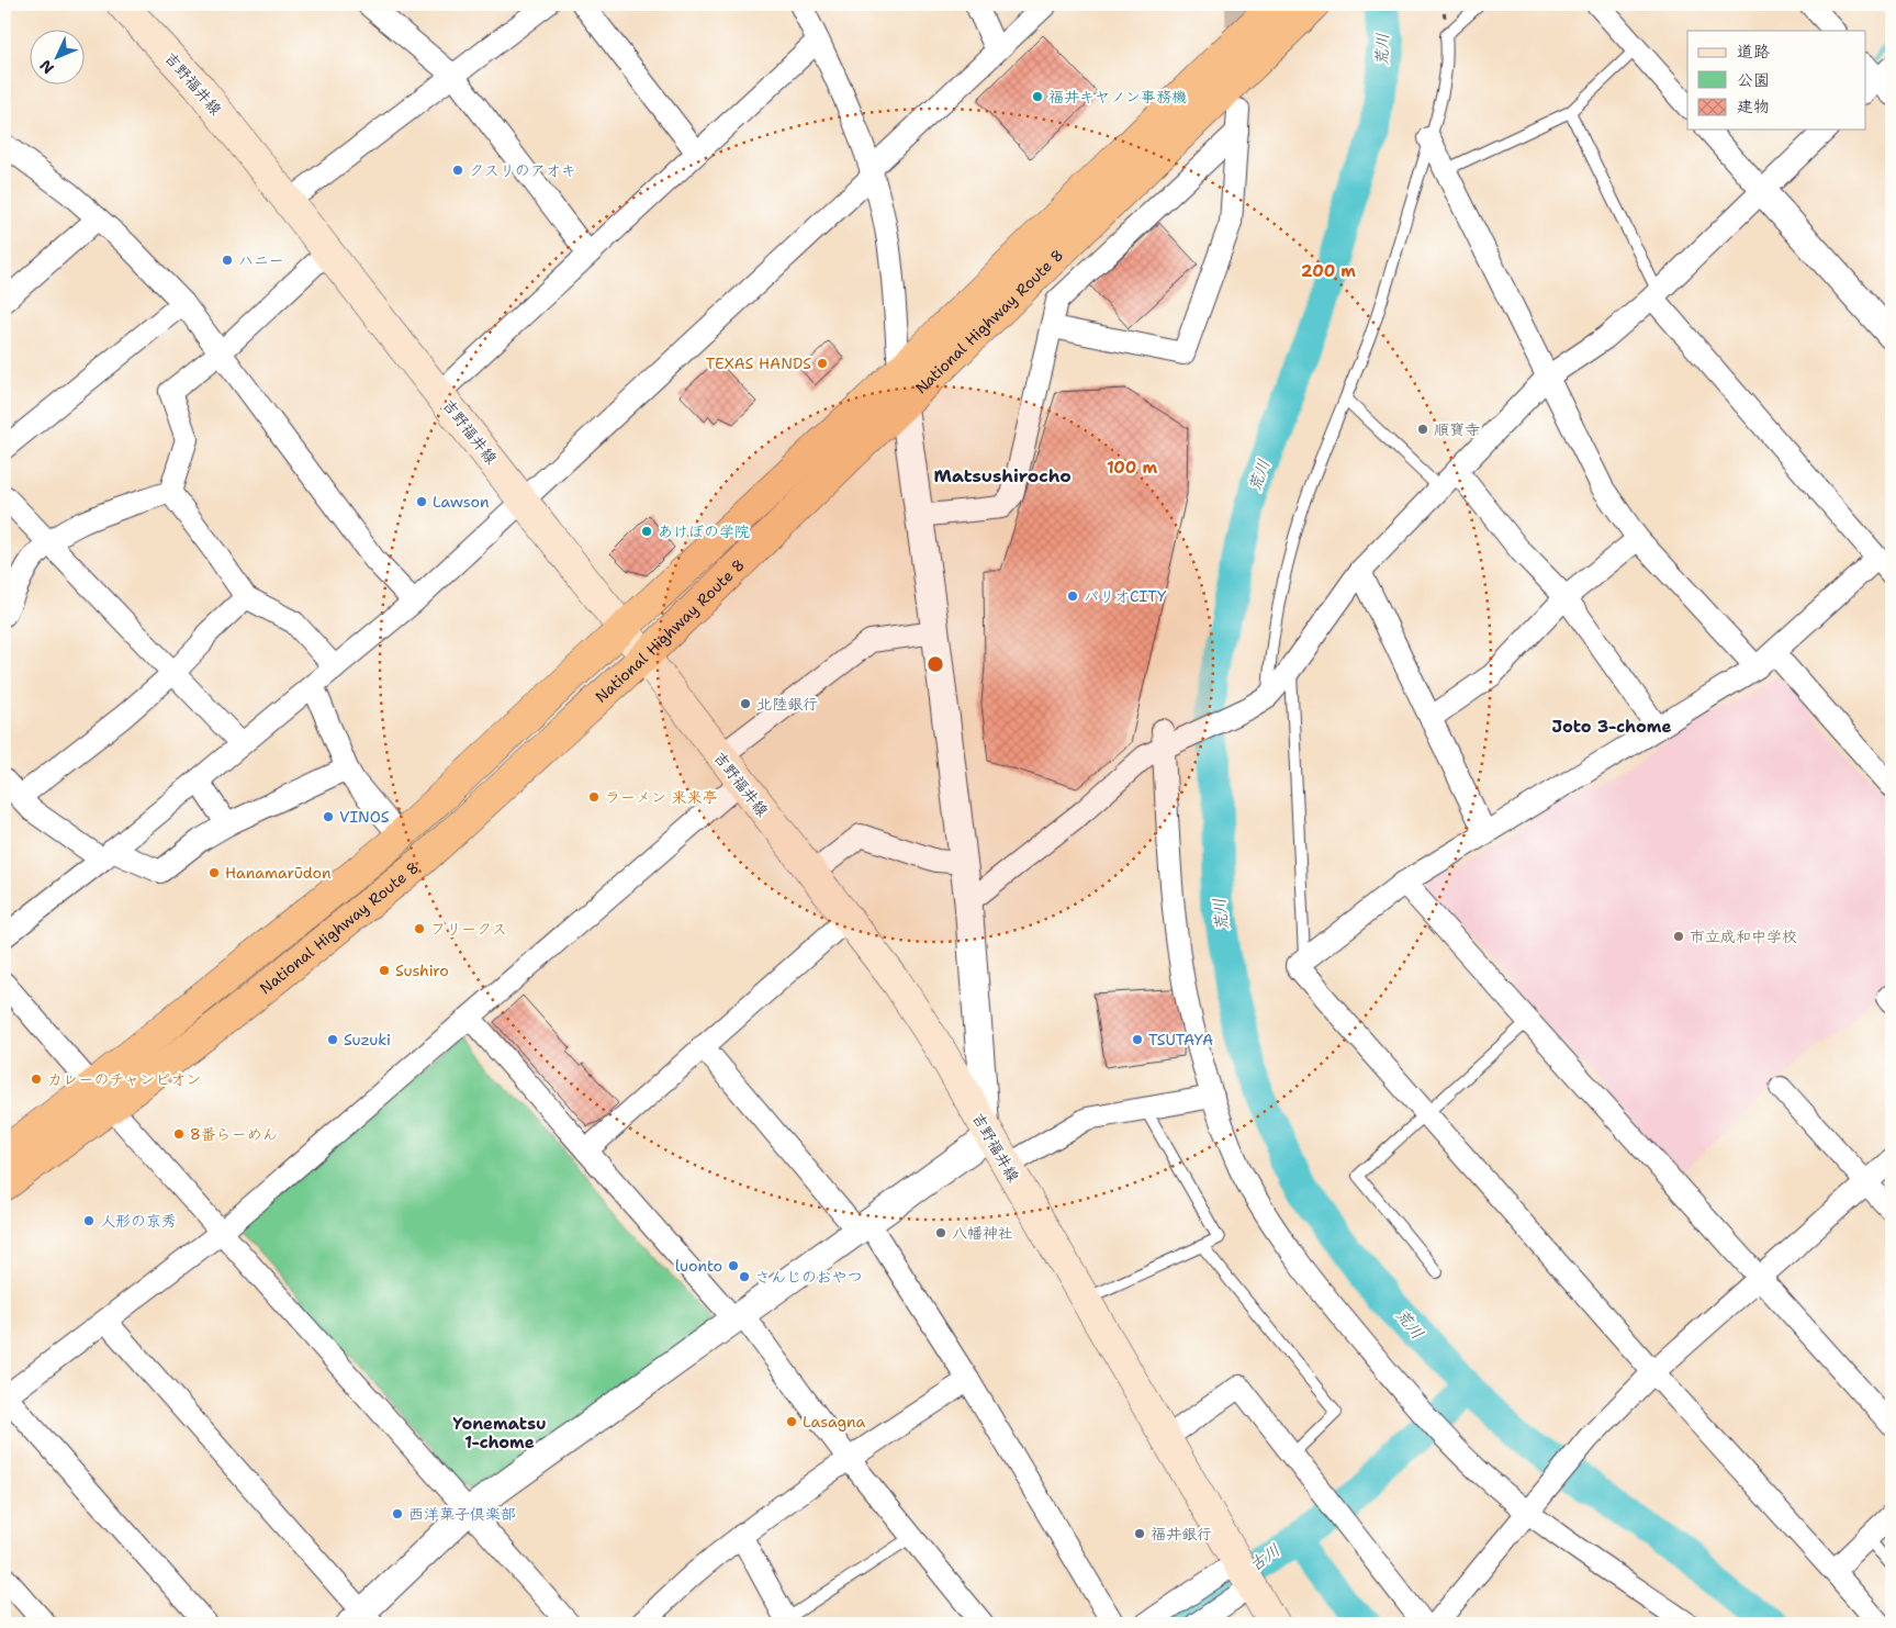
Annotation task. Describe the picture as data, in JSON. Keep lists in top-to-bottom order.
{
  "streets": {
    "highway": ["National Highway Route 8"],
    "main road": ["吉野福井線"]
  },
  "crossings": [
    ["吉野福井線", "National Highway Route 8"]
  ],
  "districts": ["Matsushirocho", "Joto 3-chome", "Yonematsu 1-chome"],
  "water": ["荒川", "古川"],
  "places": [
    "福井キヤノン事務機",
    "クスリのアオキ",
    "ハニー",
    "TEXAS HANDS",
    "順寶寺",
    "Lawson",
    "あけぼの学院",
    "パリオCITY",
    "北陸銀行",
    "ラーメン 来来亭",
    "VINOS",
    "Hanamarūdon",
    "フリークス",
    "市立成和中学校",
    "Sushiro",
    "Suzuki",
    "TSUTAYA",
    "カレーのチャンピオン",
    "8番らーめん",
    "人形の京秀",
    "八幡神社",
    "luonto",
    "さんじのおやつ",
    "Lasagna",
    "西洋菓子倶楽部",
    "福井銀行"
  ],
  "legend": ["道路", "公園", "建物"],
  "north": "bottom left",
  "rings": ["200 m", "100 m"]
}
